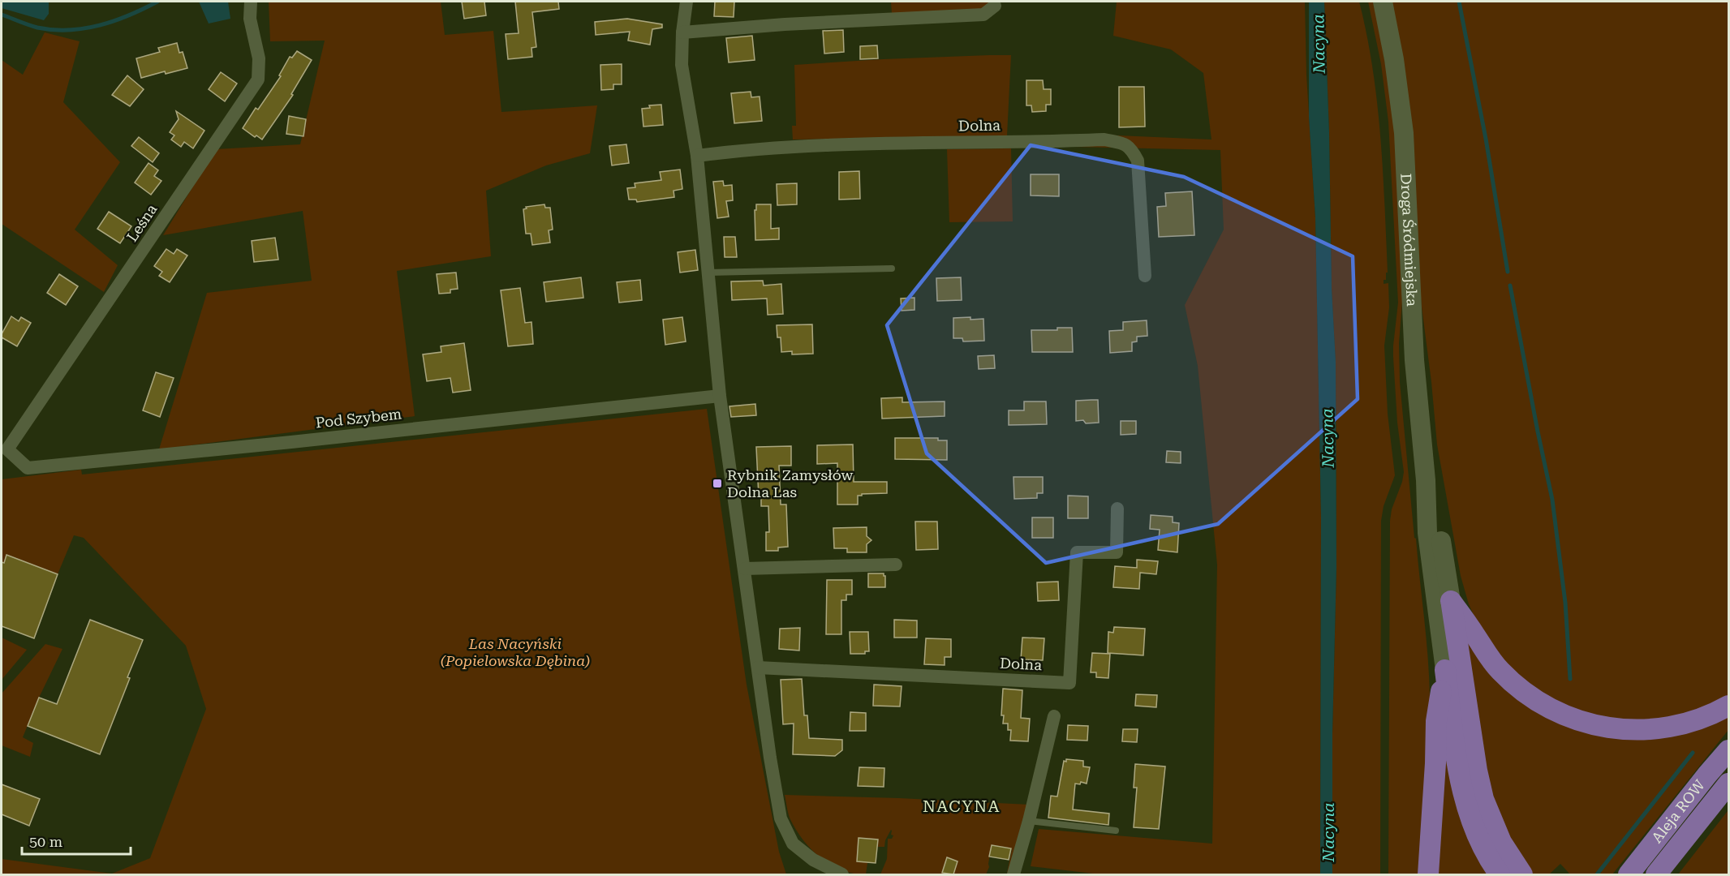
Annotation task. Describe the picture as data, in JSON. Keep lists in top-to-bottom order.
{
  "streets": {
    "main road": ["Droga Śródmiejska", "Aleja ROW"],
    "street": ["Dolna", "Leśna", "Pod Szybem"]
  },
  "crossings": [
    ["Leśna", "Pod Szybem"]
  ],
  "districts": ["NACYNA"],
  "water": ["Nacyna"],
  "parks": ["Las Nacyński (Popielowska Dębina)"],
  "places": {
    "transit": ["Rybnik Zamysłów Dolna Las"]
  },
  "scale_bar": "50 m"
}
